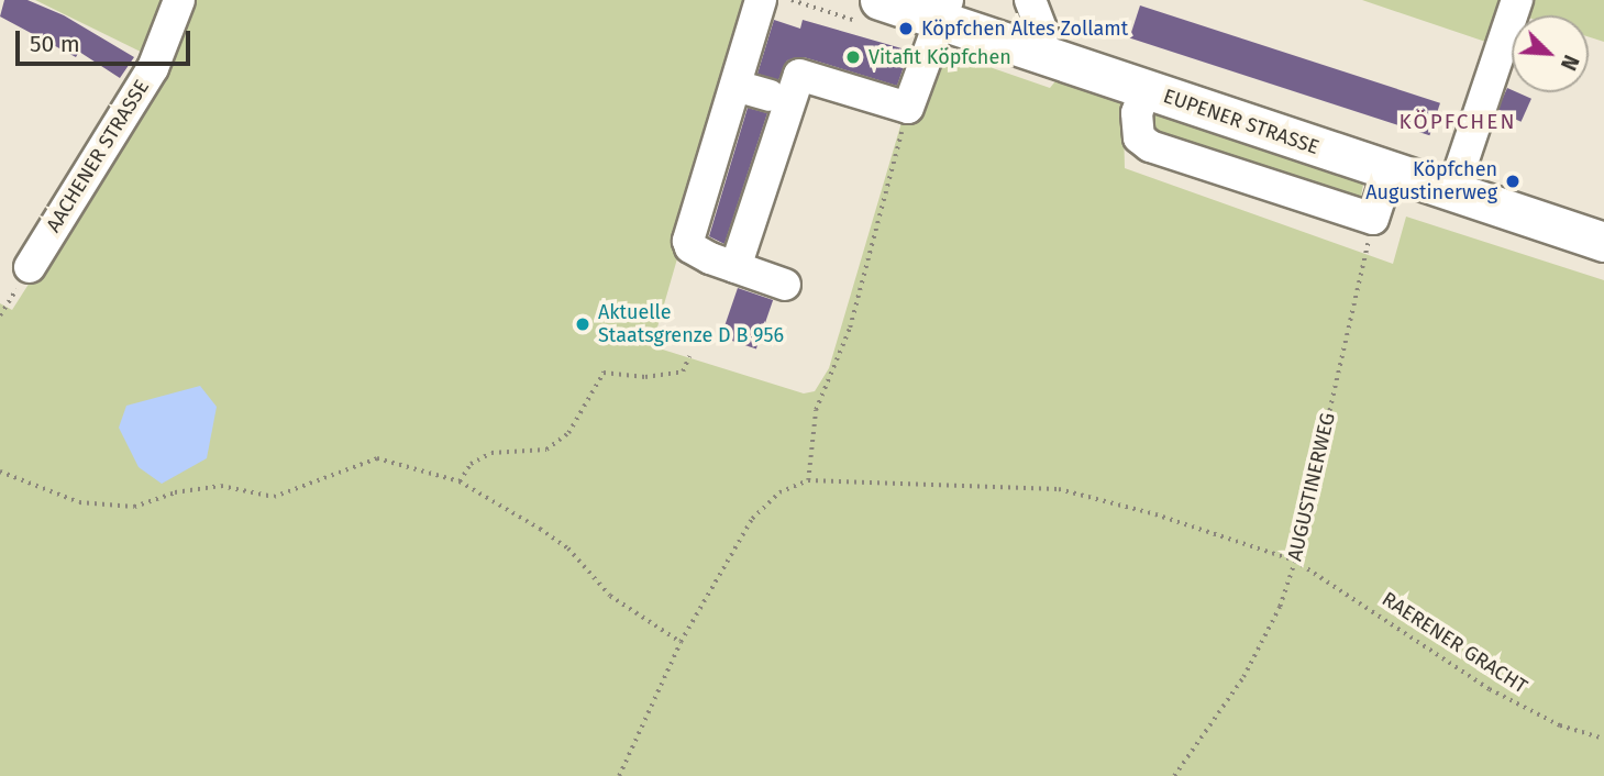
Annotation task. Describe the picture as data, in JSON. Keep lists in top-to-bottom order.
{
  "streets": {
    "main road": ["EUPENER STRASSE"],
    "lane": ["AACHENER STRASSE"],
    "path": ["AUGUSTINERWEG", "RAERENER GRACHT"]
  },
  "crossings": [
    ["AUGUSTINERWEG", "RAERENER GRACHT"]
  ],
  "districts": ["KÖPFCHEN"],
  "places": [
    "Köpfchen Altes Zollamt",
    "Vitafit Köpfchen",
    "Köpfchen Augustinerweg",
    "Aktuelle Staatsgrenze D B 956"
  ],
  "scale_bar": "50 m",
  "north": "bottom right"
}
